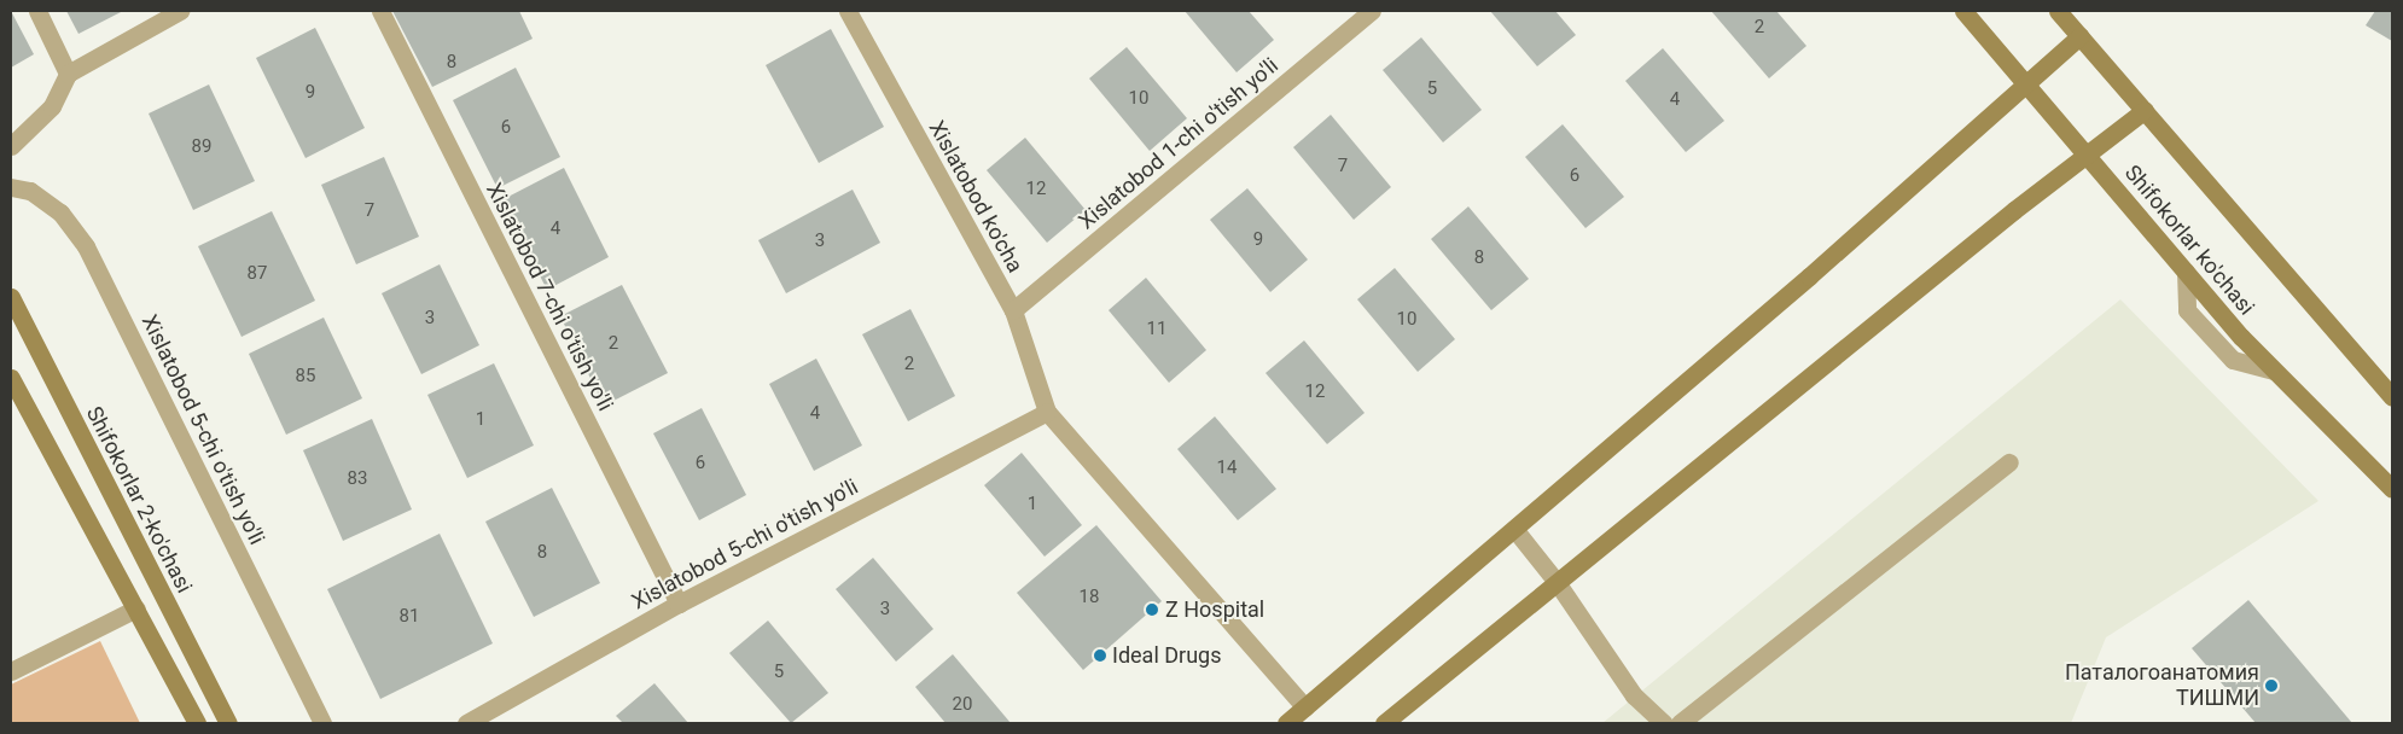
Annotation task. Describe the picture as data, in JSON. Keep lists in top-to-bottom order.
{
  "streets": {
    "main road": ["Shifokorlar ko'chasi", "Shifokorlar 2-ko'chasi"],
    "street": [
      "Xislatobod 1-chi o'tish yo'li",
      "Xislatobod ko'cha",
      "Xislatobod 7-chi o'tish yo'li",
      "Xislatobod 5-chi o'tish yo'li"
    ]
  },
  "crossings": [
    ["Xislatobod 1-chi o'tish yo'li", "Xislatobod ko'cha"],
    ["Xislatobod ko'cha", "Xislatobod 5-chi o'tish yo'li"],
    ["Xislatobod 7-chi o'tish yo'li", "Xislatobod 5-chi o'tish yo'li"]
  ],
  "places": ["Z Hospital", "Ideal Drugs", "Паталогоанатомия ТИШМИ"],
  "house_numbers": [
    "2",
    "8",
    "5",
    "9",
    "10",
    "4",
    "6",
    "89",
    "7",
    "6",
    "12",
    "7",
    "4",
    "9",
    "3",
    "8",
    "87",
    "3",
    "10",
    "11",
    "2",
    "2",
    "85",
    "12",
    "4",
    "1",
    "6",
    "14",
    "83",
    "1",
    "8",
    "18",
    "3",
    "81",
    "5",
    "20"
  ]
}
